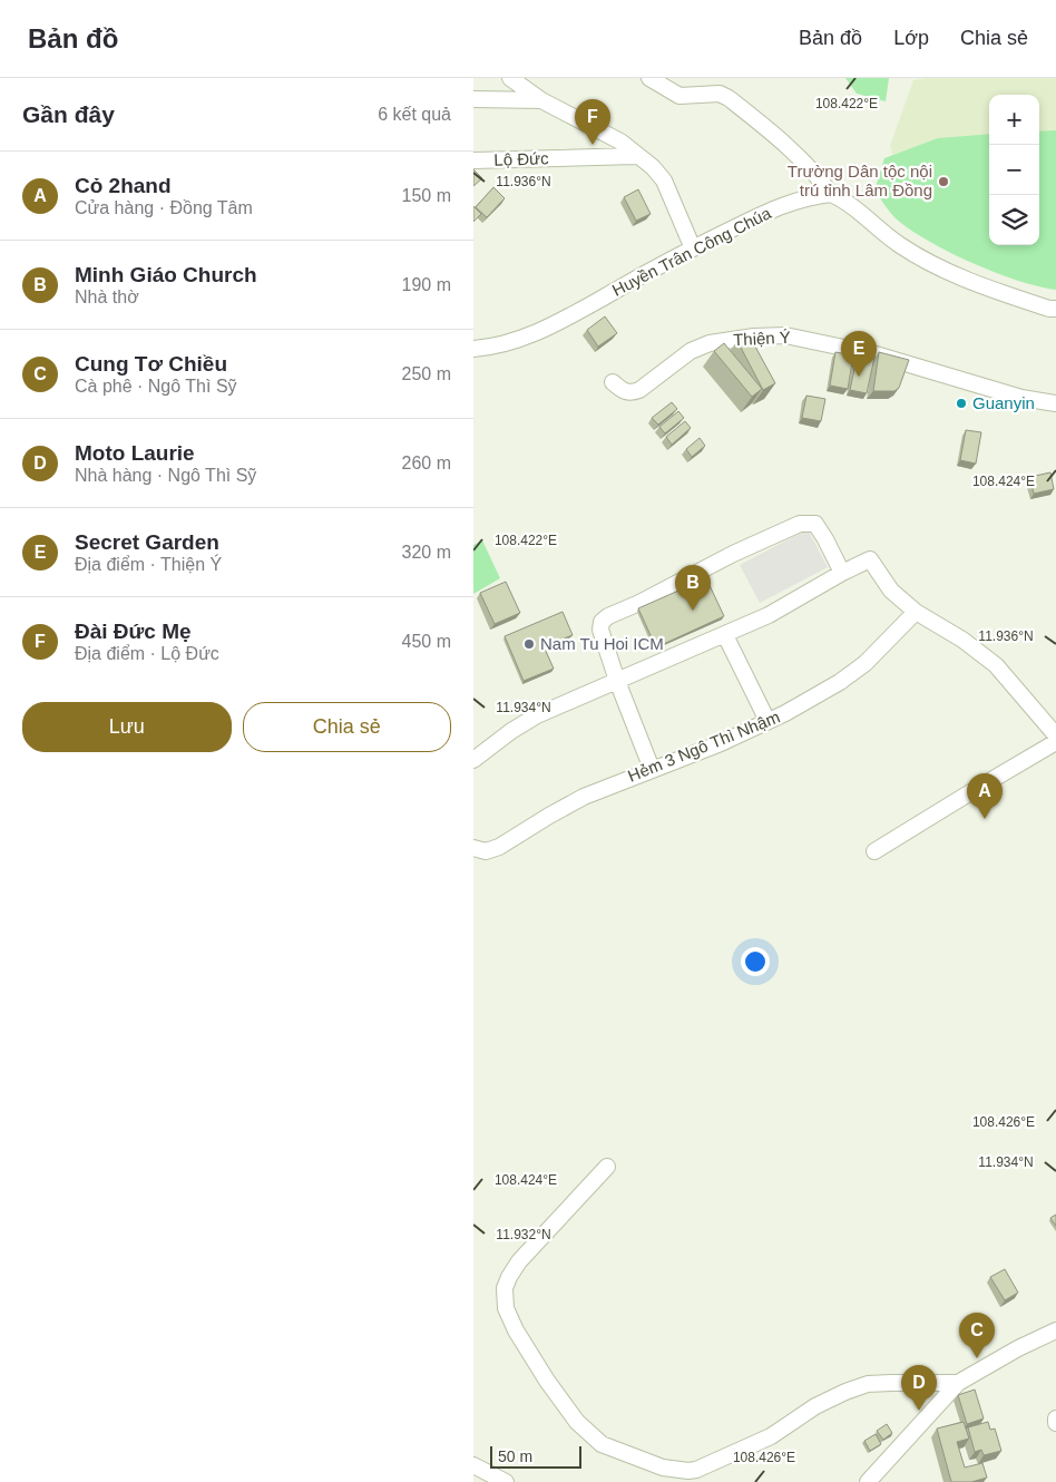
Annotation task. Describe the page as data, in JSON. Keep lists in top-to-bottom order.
{
  "streets": {
    "street": [
      "Lộ Đức",
      "Huyền Trân Công Chúa",
      "Thiện Ý",
      "Hẻm 3 Ngô Thì Nhậm"
    ]
  },
  "places": ["Trường Dân tộc nội trú tỉnh Lâm Đồng", "Guanyin", "Nam Tu Hoi ICM"],
  "scale_bar": "50 m",
  "page": {
    "header": "Bản đồ",
    "nav": ["Bản đồ", "Lớp", "Chia sẻ"],
    "heading": ["Gần đây", "6 kết quả"],
    "map_buttons": ["+", "−"],
    "pins": [
      "F",
      "E",
      "B",
      "A",
      "C",
      "D"
    ],
    "list": [
      {
        "mark": "A",
        "name": "Cỏ 2hand",
        "note": "Cửa hàng · Đồng Tâm",
        "value": "150 m"
      },
      {
        "mark": "B",
        "name": "Minh Giáo Church",
        "note": "Nhà thờ",
        "value": "190 m"
      },
      {
        "mark": "C",
        "name": "Cung Tơ Chiều",
        "note": "Cà phê · Ngô Thì Sỹ",
        "value": "250 m"
      },
      {
        "mark": "D",
        "name": "Moto Laurie",
        "note": "Nhà hàng · Ngô Thì Sỹ",
        "value": "260 m"
      },
      {
        "mark": "E",
        "name": "Secret Garden",
        "note": "Địa điểm · Thiện Ý",
        "value": "320 m"
      },
      {
        "mark": "F",
        "name": "Đài Đức Mẹ",
        "note": "Địa điểm · Lộ Đức",
        "value": "450 m"
      }
    ],
    "buttons": ["Lưu", "Chia sẻ"],
    "scale": "50 m"
  },
  "coordinates": [
    "108.422°E",
    "11.936°N",
    "108.424°E",
    "11.934°N",
    "108.426°E",
    "11.932°N"
  ]
}
